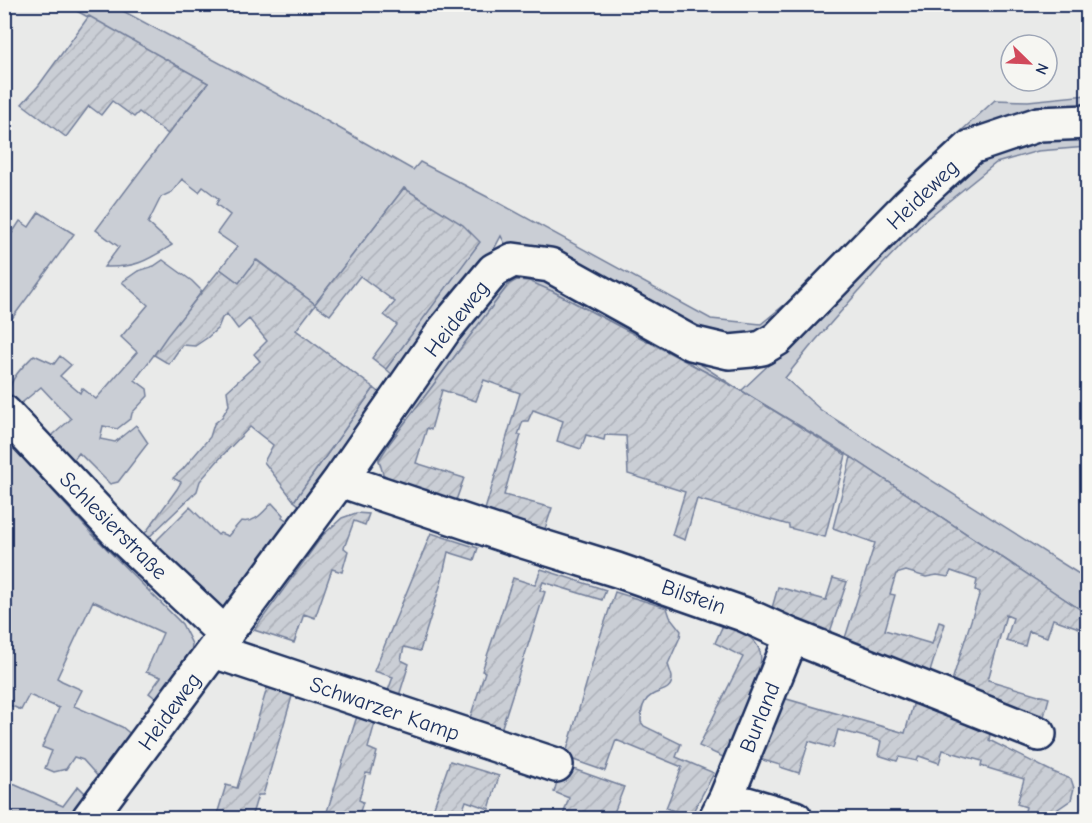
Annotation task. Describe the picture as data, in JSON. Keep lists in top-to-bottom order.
{
  "streets": {
    "street": [
      "Heideweg",
      "Schlesierstraße",
      "Bilstein",
      "Schwarzer Kamp",
      "Burland"
    ]
  },
  "crossings": [
    ["Heideweg", "Schlesierstraße"],
    ["Heideweg", "Bilstein"],
    ["Heideweg", "Schwarzer Kamp"],
    ["Schlesierstraße", "Schwarzer Kamp"],
    ["Bilstein", "Burland"]
  ],
  "north": "bottom right"
}
